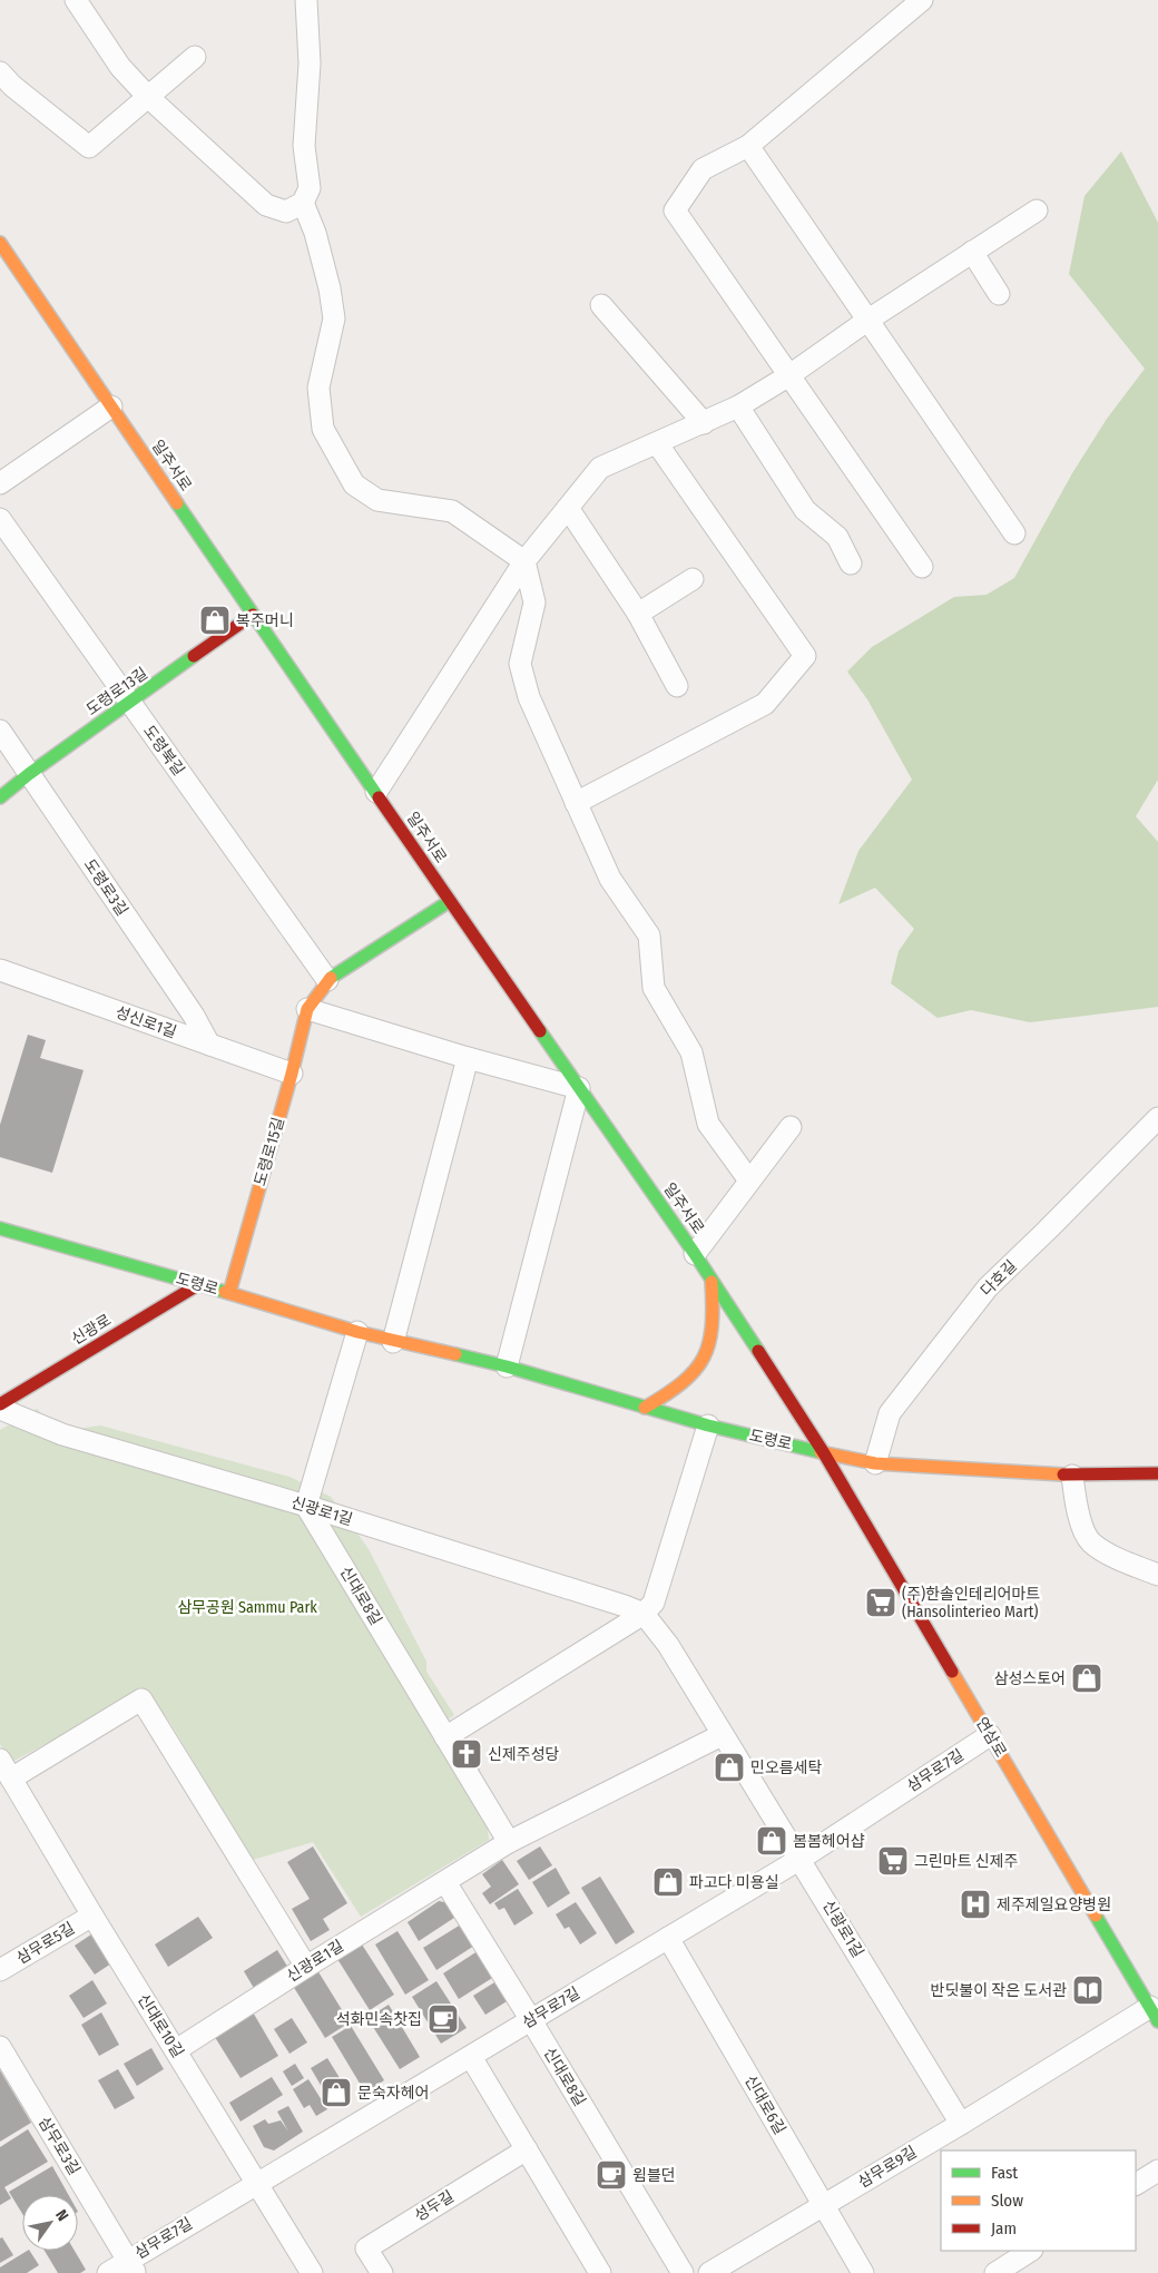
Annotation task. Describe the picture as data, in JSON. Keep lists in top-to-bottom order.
{
  "streets": {
    "main road": [
      "일주서로",
      "도령로13길",
      "도령로15길",
      "도령로",
      "신광로",
      "연삼로"
    ],
    "street": [
      "도령북길",
      "도령로3길",
      "성신로1길",
      "다호길",
      "신광로1길",
      "신대로8길",
      "삼무로7길",
      "삼무로5길",
      "신대로10길",
      "신대로6길",
      "삼무로3길",
      "삼무로9길",
      "성두길"
    ]
  },
  "crossings": [
    ["일주서로", "도령로13길"],
    ["일주서로", "도령로15길"],
    ["일주서로", "도령로"],
    ["일주서로", "연삼로"],
    ["도령로13길", "도령북길"],
    ["도령로13길", "도령로3길"],
    ["도령북길", "도령로15길"],
    ["도령로3길", "성신로1길"],
    ["성신로1길", "도령로15길"],
    ["도령로15길", "도령로"],
    ["다호길", "도령로"],
    ["도령로", "신광로"],
    ["도령로", "연삼로"],
    ["신광로1길", "신대로8길"],
    ["신광로1길", "삼무로7길"],
    ["신광로1길", "신대로10길"],
    ["신광로1길", "삼무로9길"],
    ["신대로8길", "삼무로7길"],
    ["연삼로", "삼무로7길"],
    ["연삼로", "삼무로9길"],
    ["삼무로7길", "신대로10길"],
    ["삼무로7길", "신대로6길"],
    ["삼무로7길", "삼무로3길"],
    ["삼무로5길", "신대로10길"],
    ["신대로6길", "삼무로9길"]
  ],
  "parks": ["삼무공원 Sammu Park"],
  "places": {
    "shop": [
      "복주머니",
      "삼성스토어",
      "민오름세탁",
      "봄봄헤어샵",
      "파고다 미용실",
      "문숙자헤어"
    ],
    "supermarket": ["(주)한솔인테리어마트 (Hansolinterieo Mart)", "그린마트 신제주"],
    "church": ["신제주성당"],
    "hospital": ["제주제일요양병원"],
    "library": ["반딧불이 작은 도서관"],
    "cafe": ["석화민속찻집", "윔블던"]
  },
  "legend": ["Fast", "Slow", "Jam"],
  "north": "top right"
}
